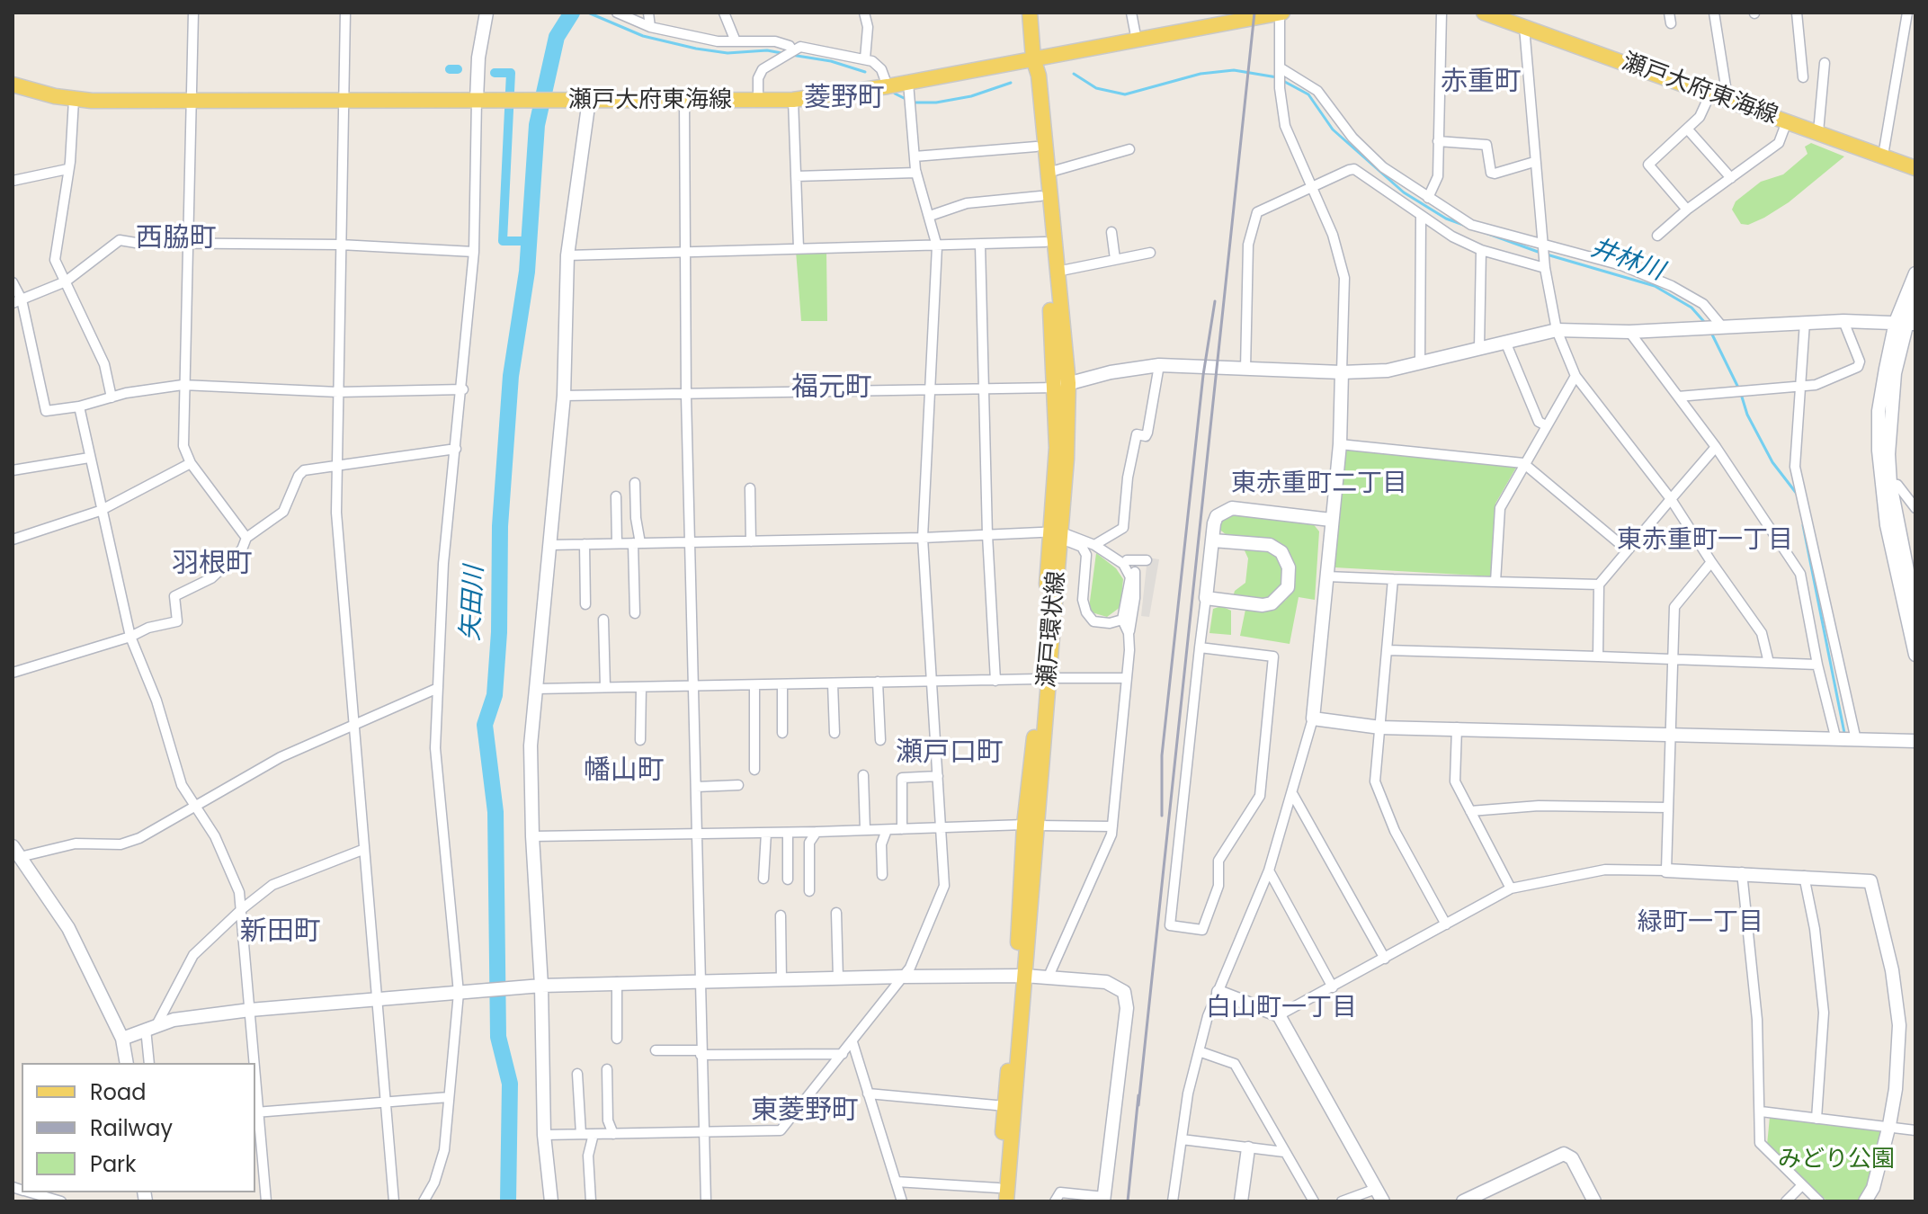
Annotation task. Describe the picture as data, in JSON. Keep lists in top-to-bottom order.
{
  "streets": {
    "main road": ["瀬戸大府東海線", "瀬戸環状線"]
  },
  "crossings": [
    ["瀬戸大府東海線", "瀬戸環状線"]
  ],
  "districts": [
    "赤重町",
    "菱野町",
    "西脇町",
    "福元町",
    "東赤重町二丁目",
    "東赤重町一丁目",
    "羽根町",
    "瀬戸口町",
    "幡山町",
    "緑町一丁目",
    "新田町",
    "白山町一丁目",
    "東菱野町"
  ],
  "water": ["井林川", "矢田川"],
  "parks": ["みどり公園"],
  "legend": ["Road", "Railway", "Park"]
}
